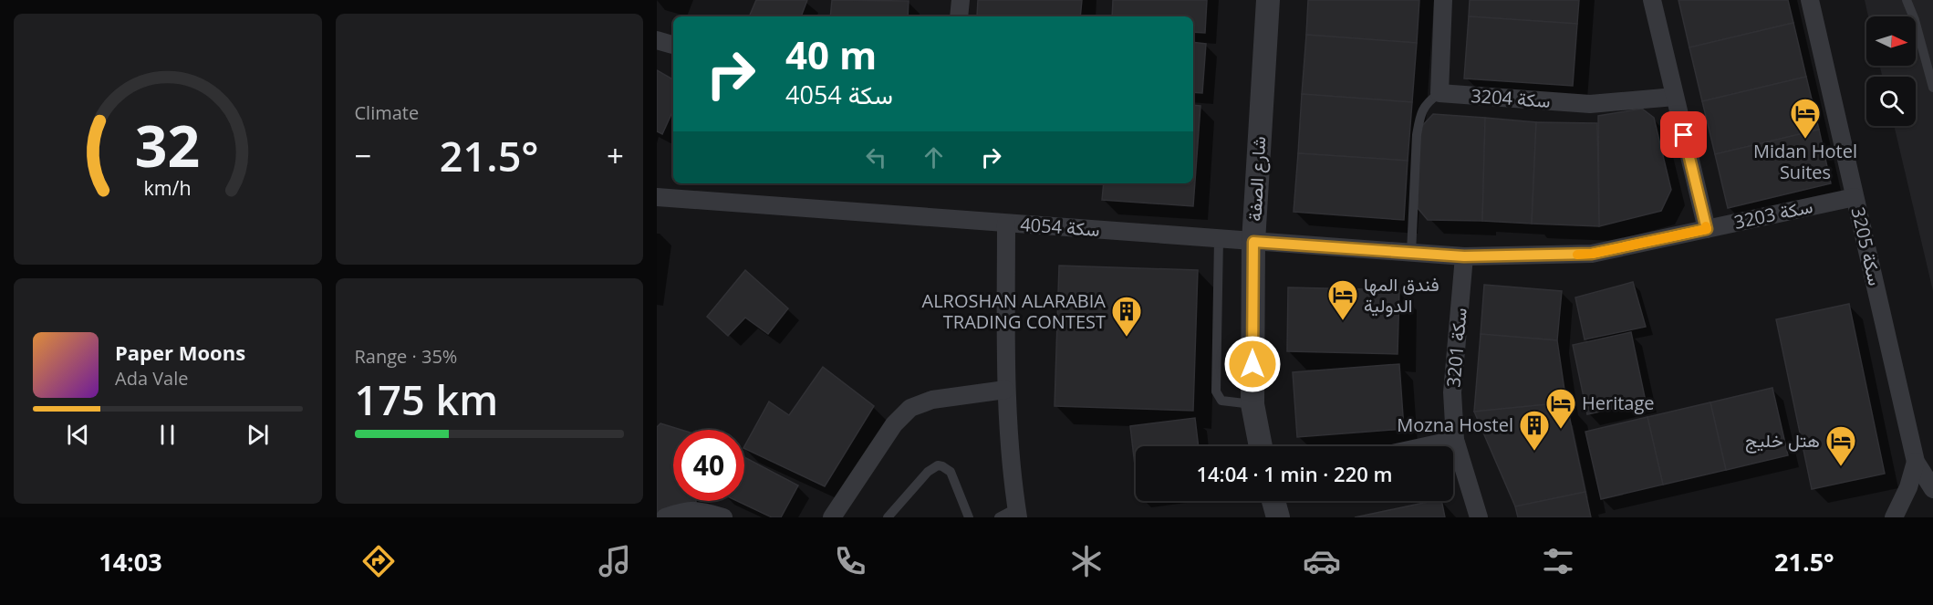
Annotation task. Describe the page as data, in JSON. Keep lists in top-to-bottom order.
{
  "streets": {
    "street": [
      "سكة 3204",
      "شارع الصفة",
      "سكة 3203",
      "سكة 4054",
      "سكة 3205",
      "سكة 3201"
    ]
  },
  "crossings": [
    ["شارع الصفة", "سكة 4054"],
    ["سكة 3203", "سكة 4054"],
    ["سكة 3203", "سكة 3205"],
    ["سكة 3203", "سكة 3201"],
    ["سكة 4054", "سكة 3201"]
  ],
  "places": {
    "hotel": [
      "Midan Hotel Suites",
      "فندق المها الدولية",
      "Heritage",
      "هتل خلیج"
    ],
    "building": ["ALROSHAN ALARABIA TRADING CONTEST", "Mozna Hostel"]
  },
  "north": "right",
  "page": {
    "tile": [
      "Climate",
      ["Range · 35%", "175 km"]
    ],
    "turn": ["40 m", "سكة 4054"],
    "heat": ["−", "21.5°", "+"],
    "song": ["Paper Moons", "Ada Vale"],
    "limit": "40",
    "trip": "14:04 · 1 min · 220 m",
    "tabs": ["14:03", "21.5°"],
    "gauge": ["32", "km/h"]
  }
}
